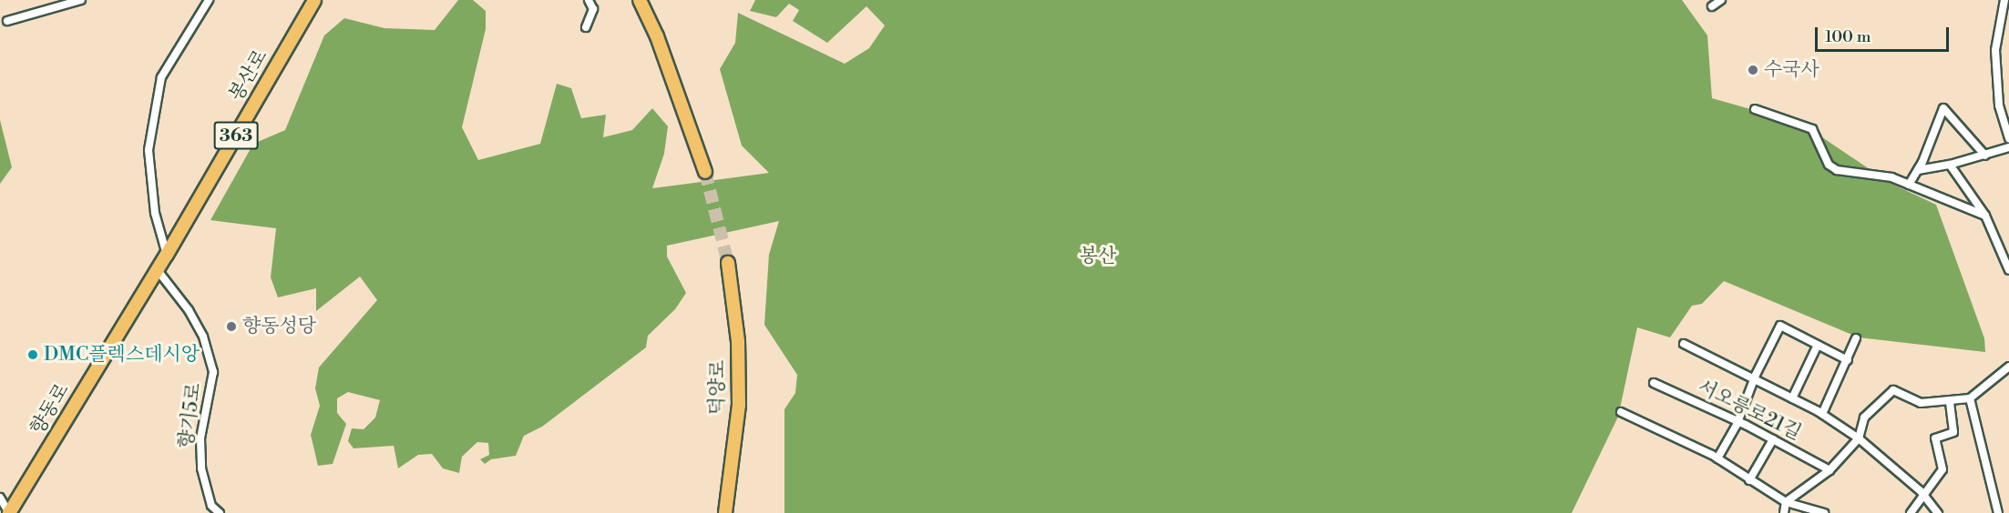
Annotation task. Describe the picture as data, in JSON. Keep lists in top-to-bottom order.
{
  "streets": {
    "main road": [
      "봉산로",
      "363",
      "덕양로",
      "향동로"
    ],
    "street": ["서오릉로21길", "향기5로"]
  },
  "crossings": [
    ["봉산로", "향동로"],
    ["봉산로", "향기5로"],
    ["향동로", "향기5로"]
  ],
  "parks": ["봉산"],
  "places": ["수국사", "향동성당", "DMC플렉스데시앙"],
  "scale_bar": "100 m"
}
